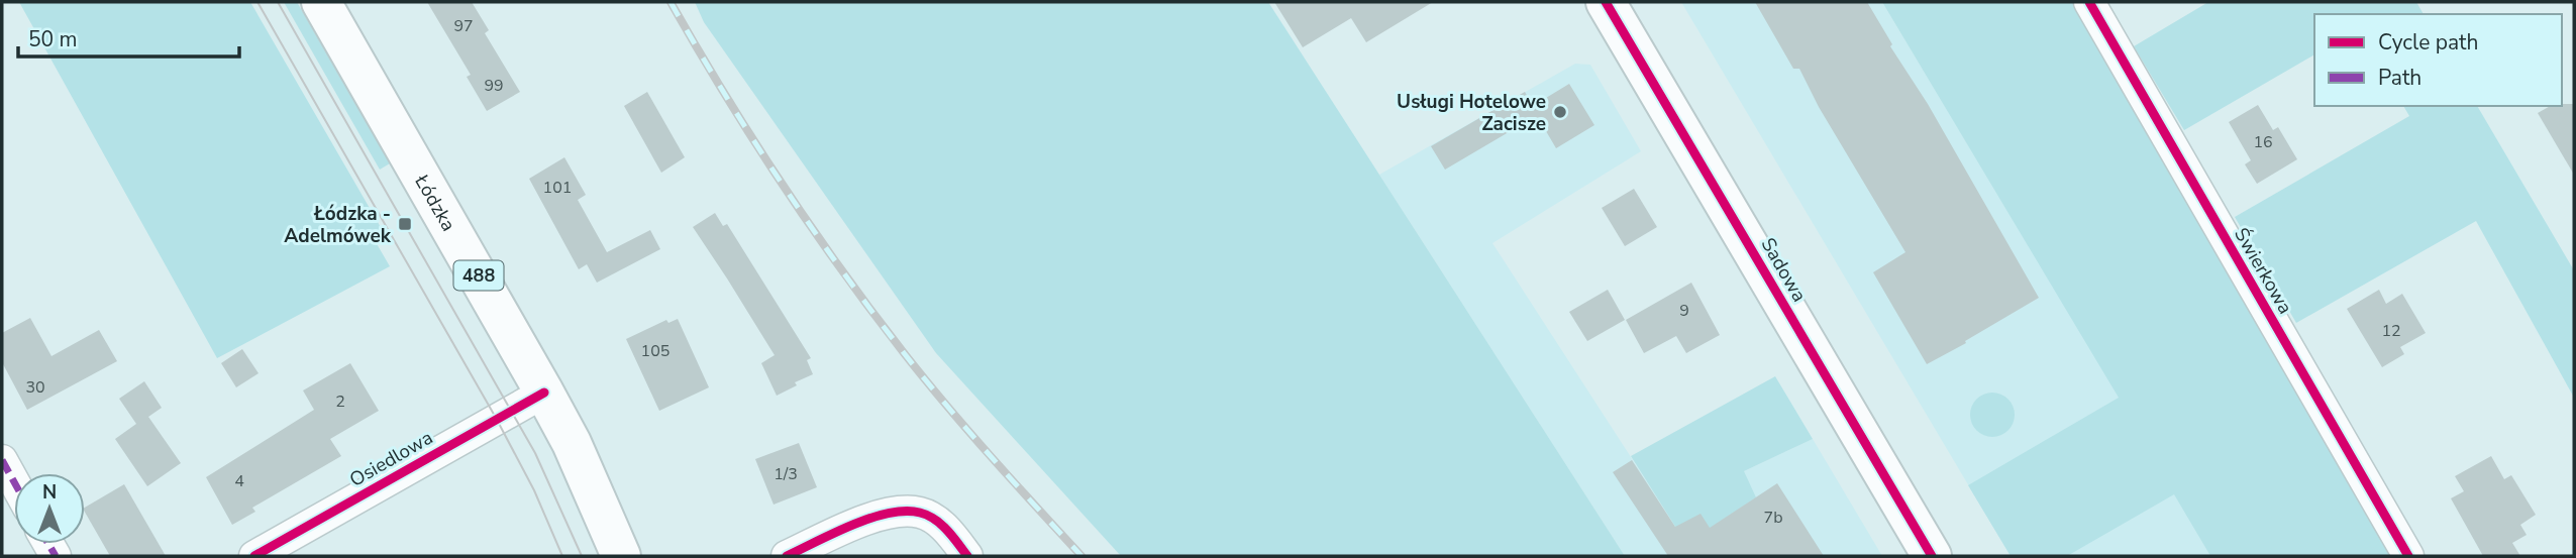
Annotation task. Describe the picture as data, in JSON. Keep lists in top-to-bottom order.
{
  "streets": {
    "street": [
      "Łódzka",
      "Sadowa",
      "Świerkowa",
      "488",
      "Osiedlowa"
    ]
  },
  "crossings": [
    ["Łódzka", "Osiedlowa"]
  ],
  "places": {
    "other": ["Usługi Hotelowe Zacisze"],
    "transit": ["Łódzka - Adelmówek"]
  },
  "house_numbers": [
    "97",
    "99",
    "16",
    "101",
    "9",
    "12",
    "105",
    "30",
    "2",
    "1/3",
    "4",
    "7b"
  ],
  "legend": ["Cycle path", "Path"],
  "scale_bar": "50 m",
  "north": "top"
}
